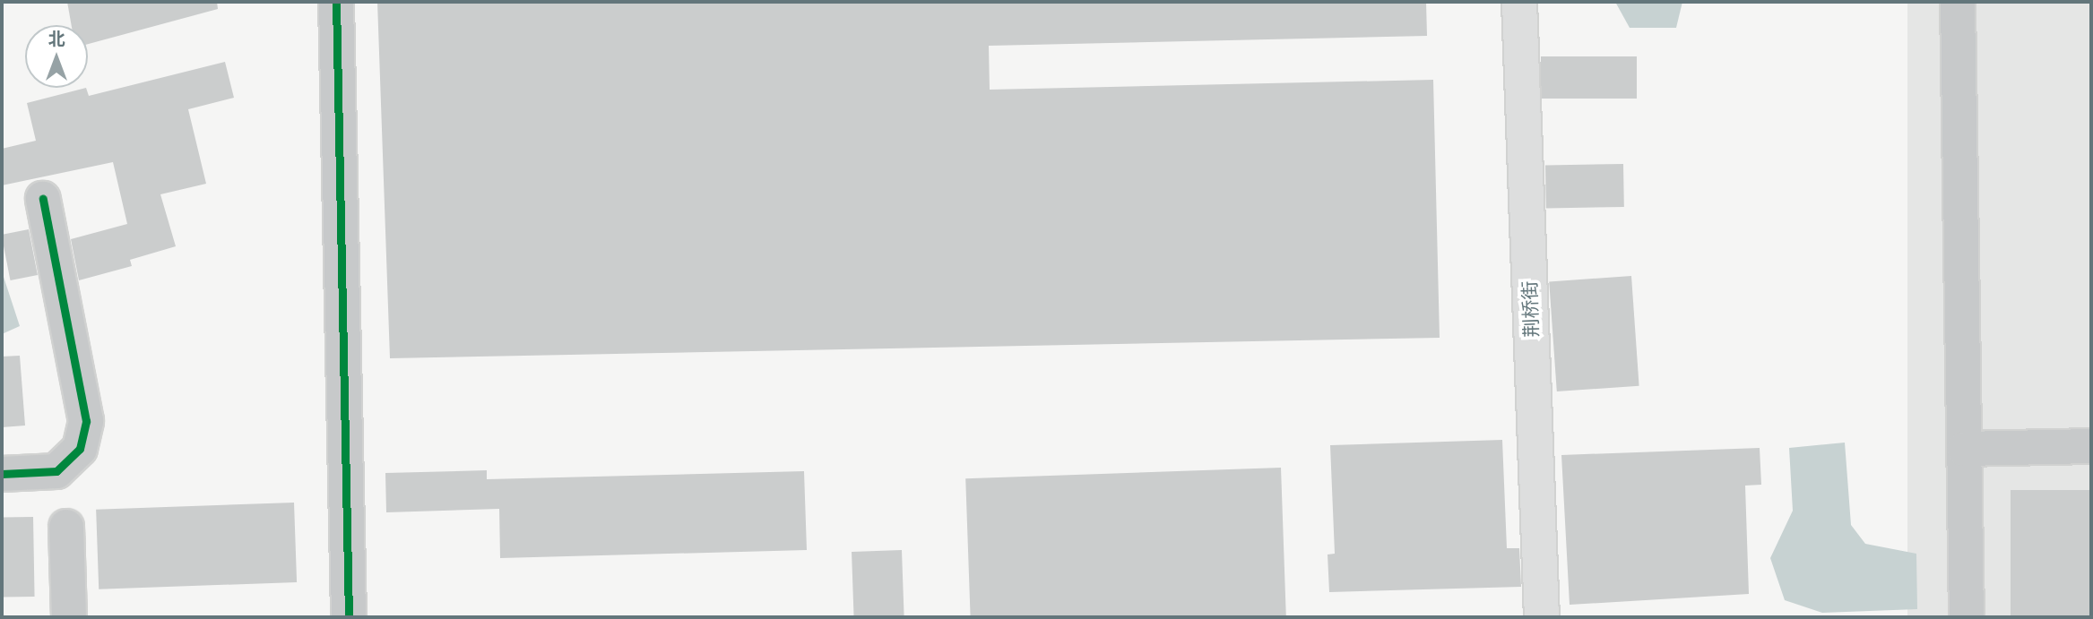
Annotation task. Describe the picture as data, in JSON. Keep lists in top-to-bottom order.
{
  "streets": {
    "main road": ["荆桥街"]
  },
  "north": "top"
}
